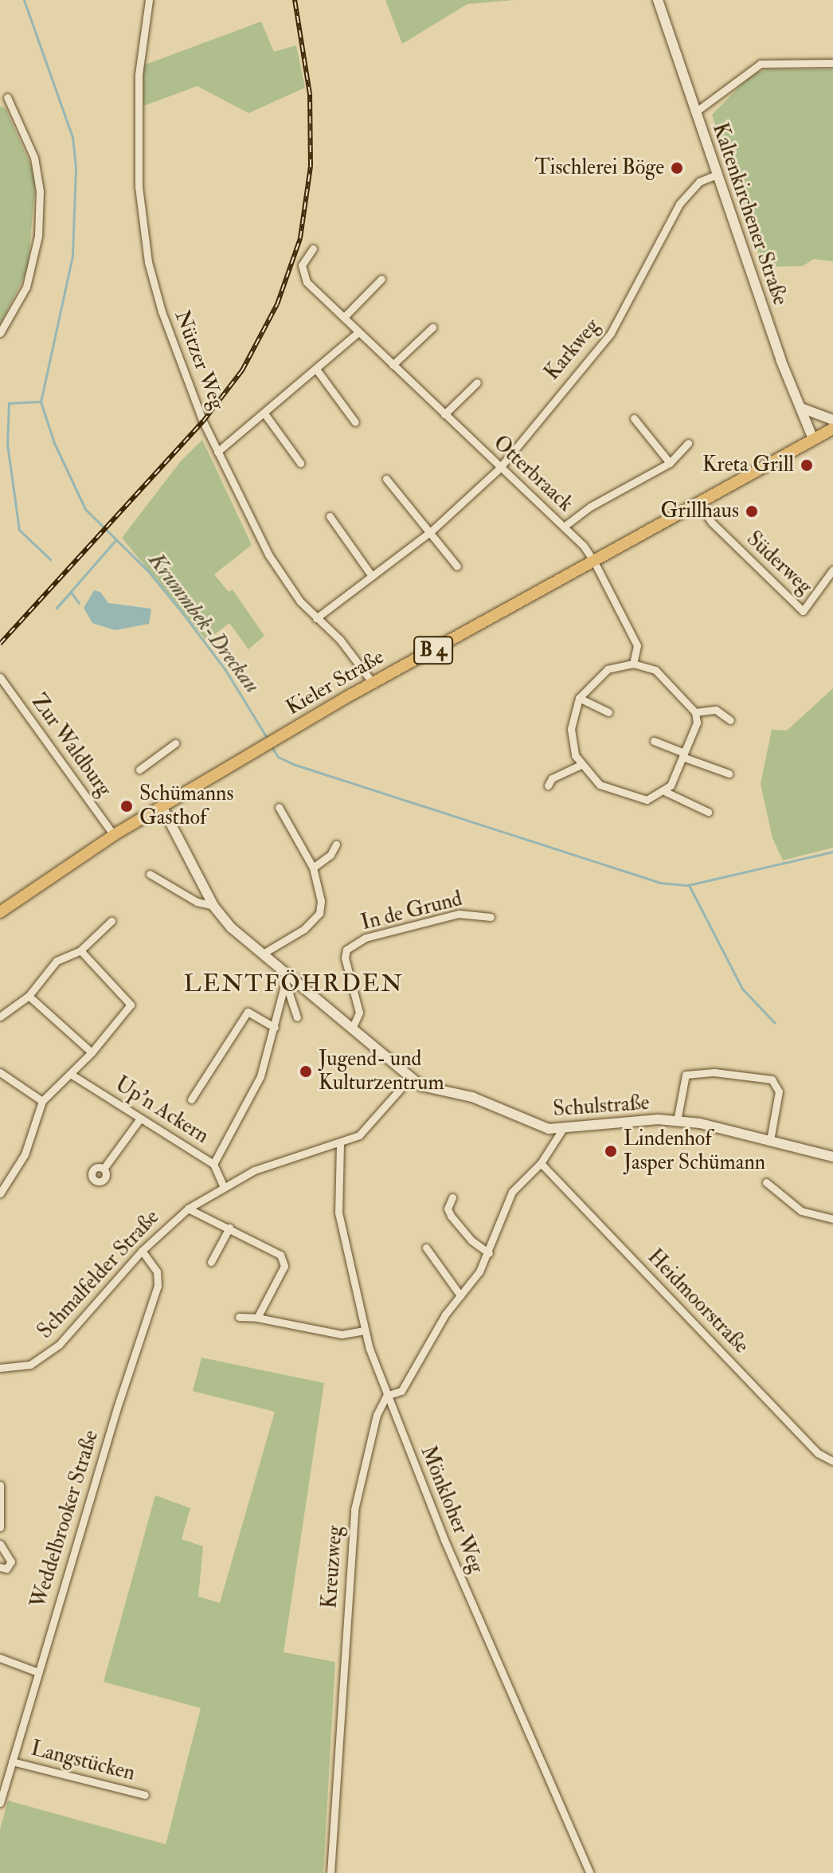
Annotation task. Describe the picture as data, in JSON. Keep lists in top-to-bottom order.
{
  "streets": {
    "main road": ["B 4", "Kieler Straße"],
    "street": [
      "Kaltenkirchener Straße",
      "Karkweg",
      "Nützer Weg",
      "Otterbraack",
      "Süderweg",
      "Zur Waldburg",
      "In de Grund",
      "Schulstraße",
      "Up'n Ackern",
      "Schmalfelder Straße",
      "Heidmoorstraße",
      "Mönkloher Weg",
      "Weddelbrooker Straße",
      "Kreuzweg",
      "Langstücken"
    ]
  },
  "crossings": [
    ["Kaltenkirchener Straße", "Karkweg"],
    ["Kaltenkirchener Straße", "Kieler Straße"],
    ["Karkweg", "Nützer Weg"],
    ["Karkweg", "Otterbraack"],
    ["Nützer Weg", "Kieler Straße"],
    ["Otterbraack", "Kieler Straße"],
    ["Süderweg", "Kieler Straße"],
    ["Kieler Straße", "Zur Waldburg"],
    ["Kieler Straße", "Schulstraße"],
    ["In de Grund", "Schulstraße"],
    ["Schulstraße", "Schmalfelder Straße"],
    ["Schulstraße", "Kreuzweg"],
    ["Up'n Ackern", "Schmalfelder Straße"],
    ["Schmalfelder Straße", "Mönkloher Weg"],
    ["Schmalfelder Straße", "Weddelbrooker Straße"],
    ["Heidmoorstraße", "Kreuzweg"],
    ["Mönkloher Weg", "Kreuzweg"],
    ["Weddelbrooker Straße", "Langstücken"]
  ],
  "districts": ["LENTFÖHRDEN"],
  "water": ["Krummbek-Dreckau"],
  "places": [
    "Tischlerei Böge",
    "Kreta Grill",
    "Grillhaus",
    "Schümanns Gasthof",
    "Jugend- und Kulturzentrum",
    "Lindenhof Jasper Schümann"
  ]
}
